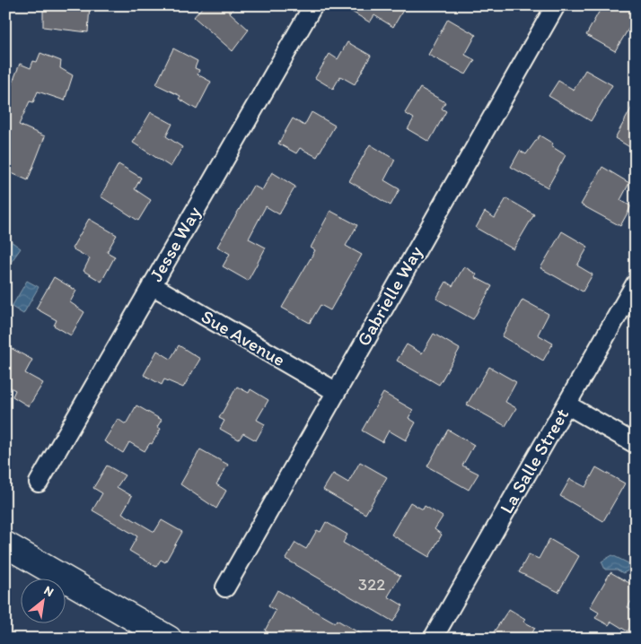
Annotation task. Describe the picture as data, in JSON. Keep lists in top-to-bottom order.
{
  "streets": {
    "street": [
      "Jesse Way",
      "Gabrielle Way",
      "Sue Avenue",
      "La Salle Street"
    ]
  },
  "crossings": [
    ["Jesse Way", "Sue Avenue"],
    ["Gabrielle Way", "Sue Avenue"]
  ],
  "house_numbers": ["322"],
  "north": "top right"
}
